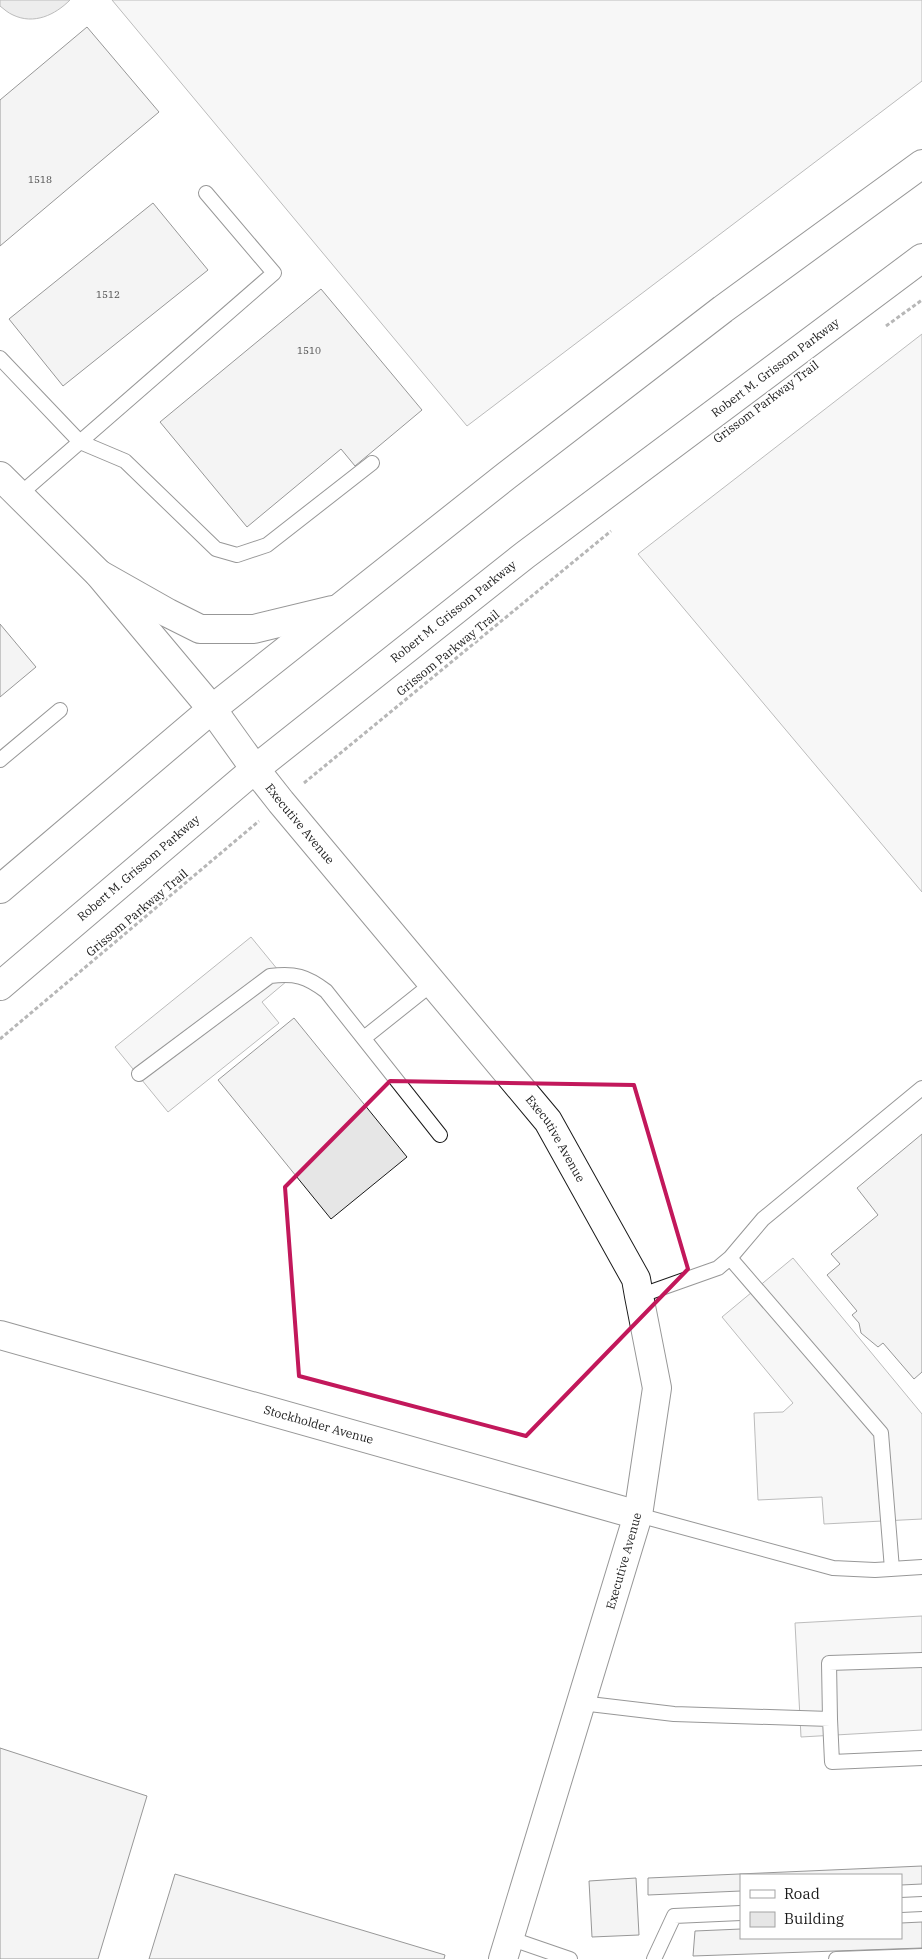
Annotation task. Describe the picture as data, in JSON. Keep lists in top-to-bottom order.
{
  "streets": {
    "main road": ["Robert M. Grissom Parkway", "Executive Avenue", "Stockholder Avenue"],
    "path": ["Grissom Parkway Trail"]
  },
  "crossings": [
    ["Robert M. Grissom Parkway", "Executive Avenue"],
    ["Grissom Parkway Trail", "Executive Avenue"],
    ["Executive Avenue", "Stockholder Avenue"]
  ],
  "house_numbers": ["1518", "1512", "1510"],
  "legend": ["Road", "Building"]
}
